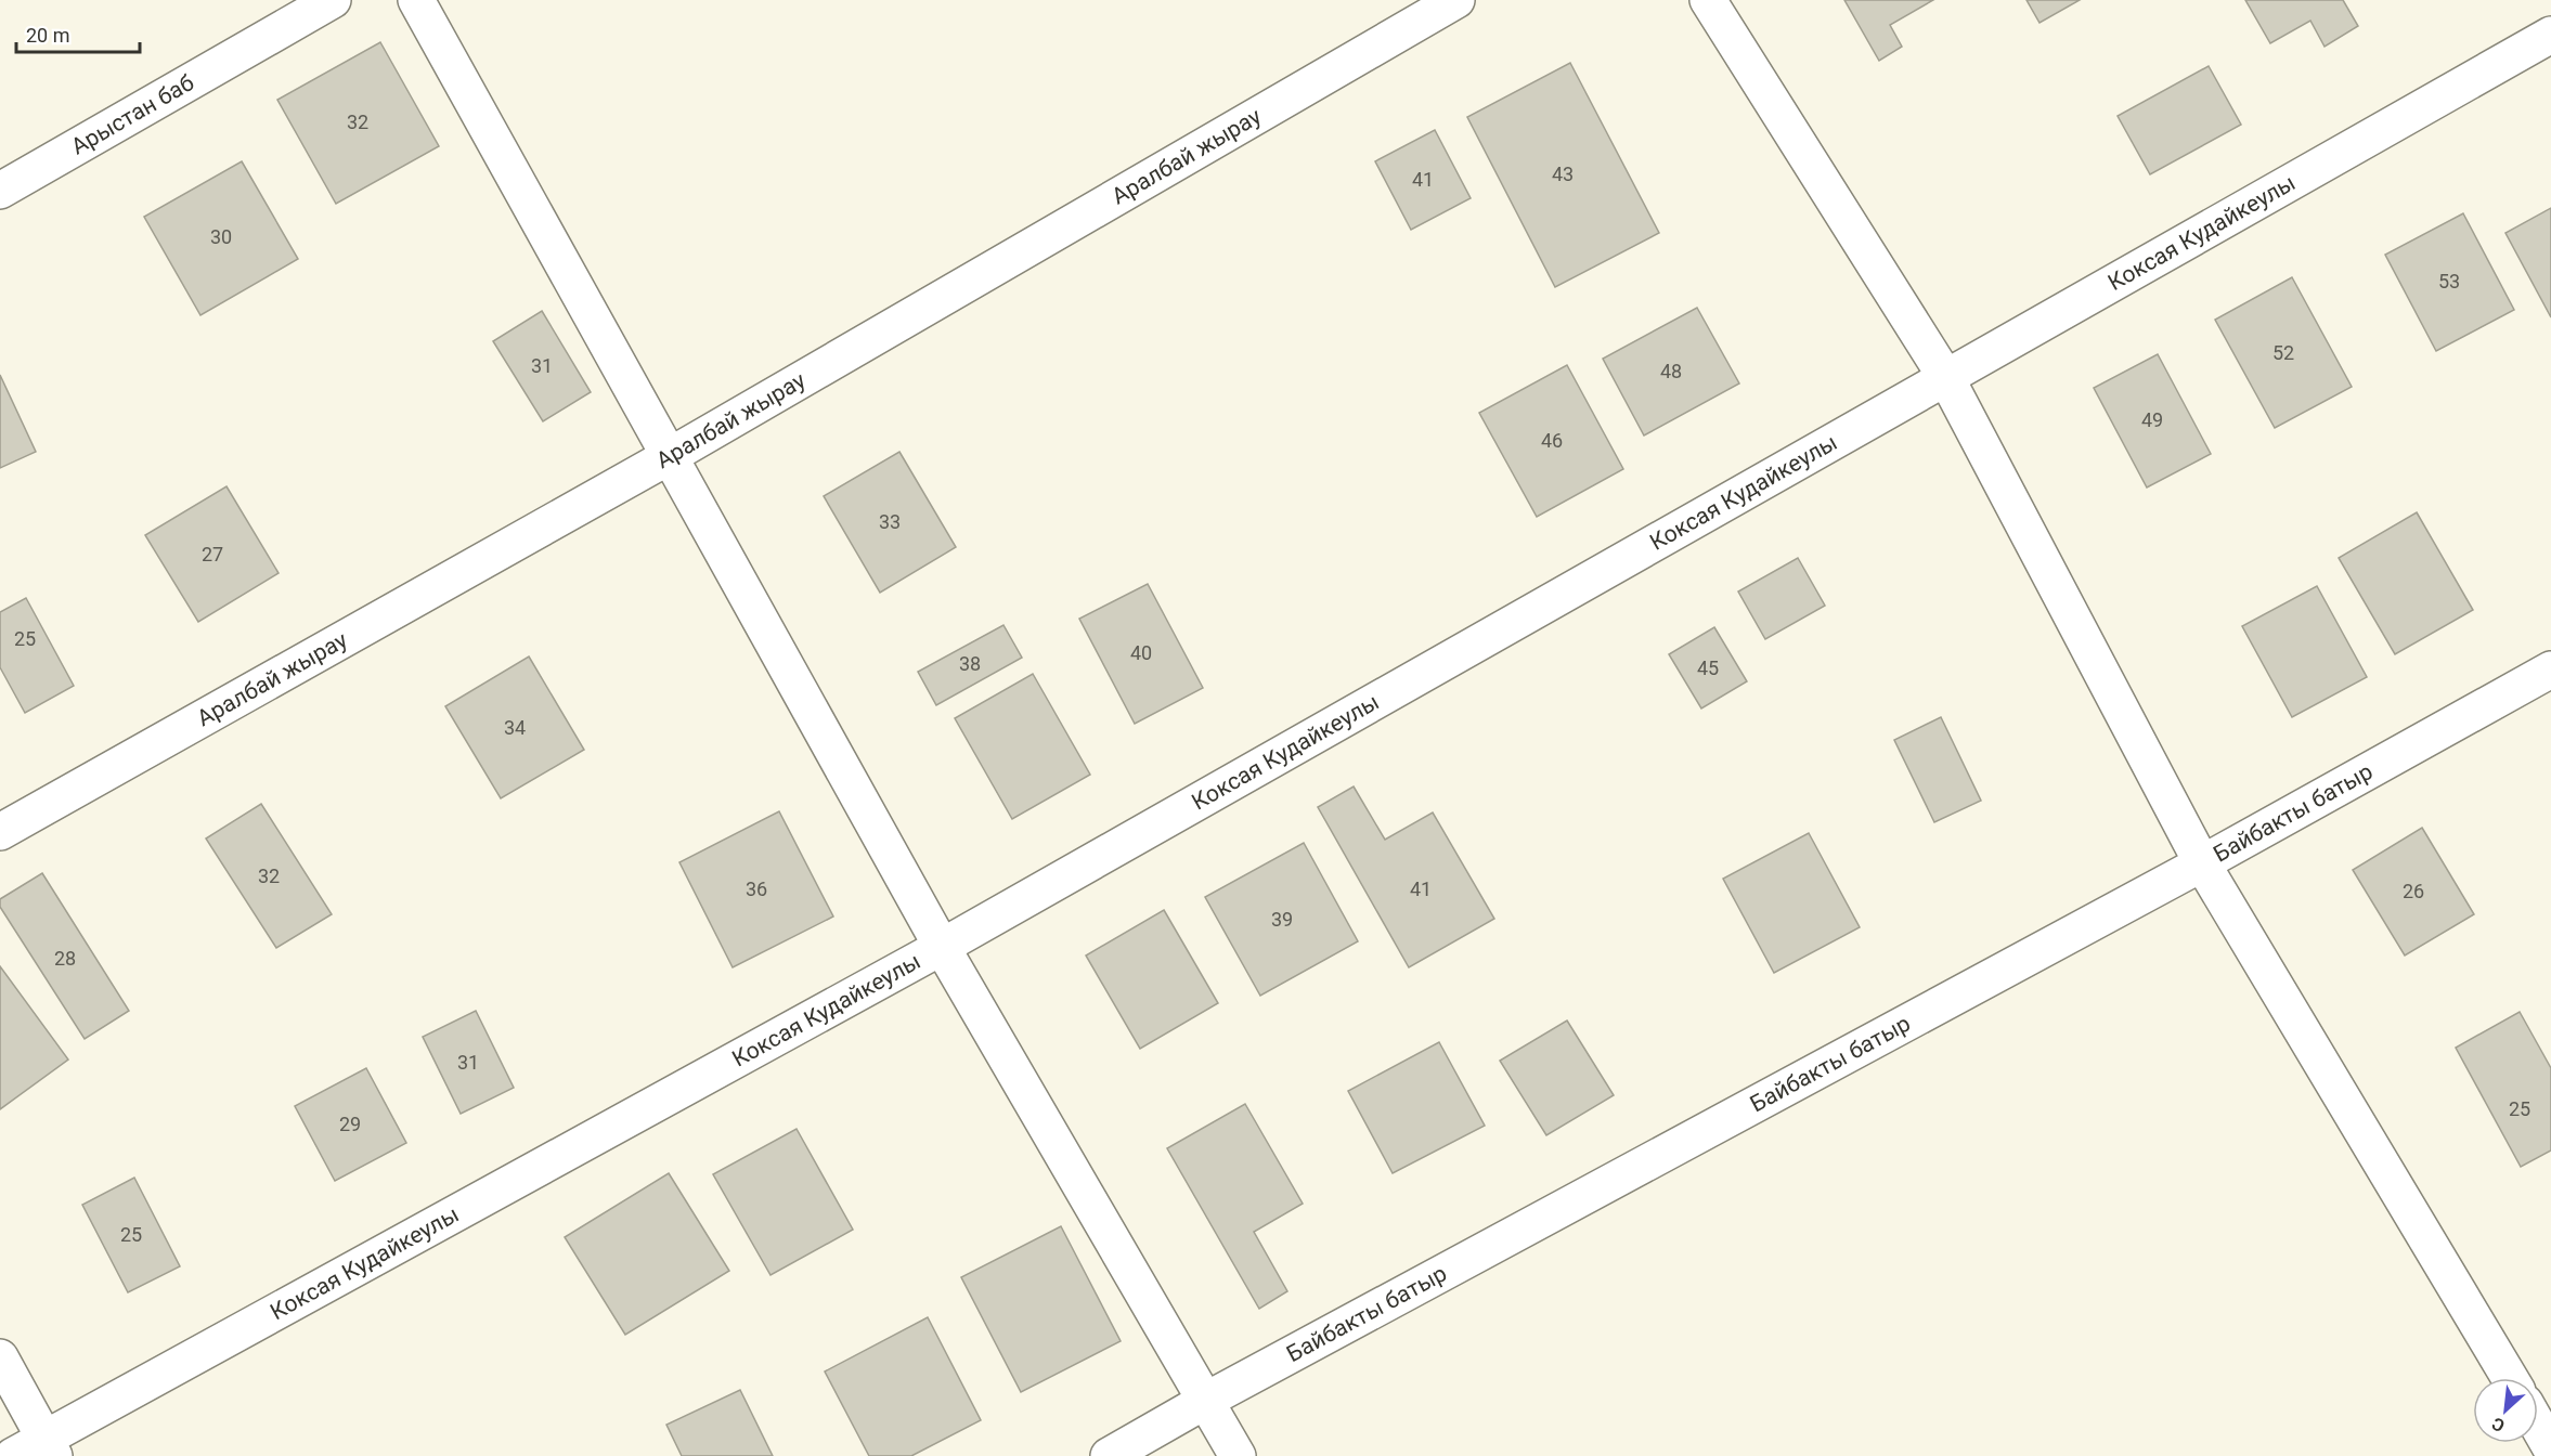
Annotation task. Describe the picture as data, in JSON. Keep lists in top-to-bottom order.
{
  "streets": {
    "street": [
      "Арыстан баб",
      "Аралбай жырау",
      "Коксая Кудайкеулы",
      "Байбакты батыр"
    ]
  },
  "house_numbers": [
    "32",
    "43",
    "41",
    "30",
    "53",
    "52",
    "31",
    "48",
    "49",
    "46",
    "33",
    "27",
    "25",
    "40",
    "38",
    "45",
    "34",
    "32",
    "36",
    "41",
    "26",
    "39",
    "28",
    "31",
    "25",
    "29",
    "25"
  ],
  "scale_bar": "20 m",
  "north": "bottom left"
}
